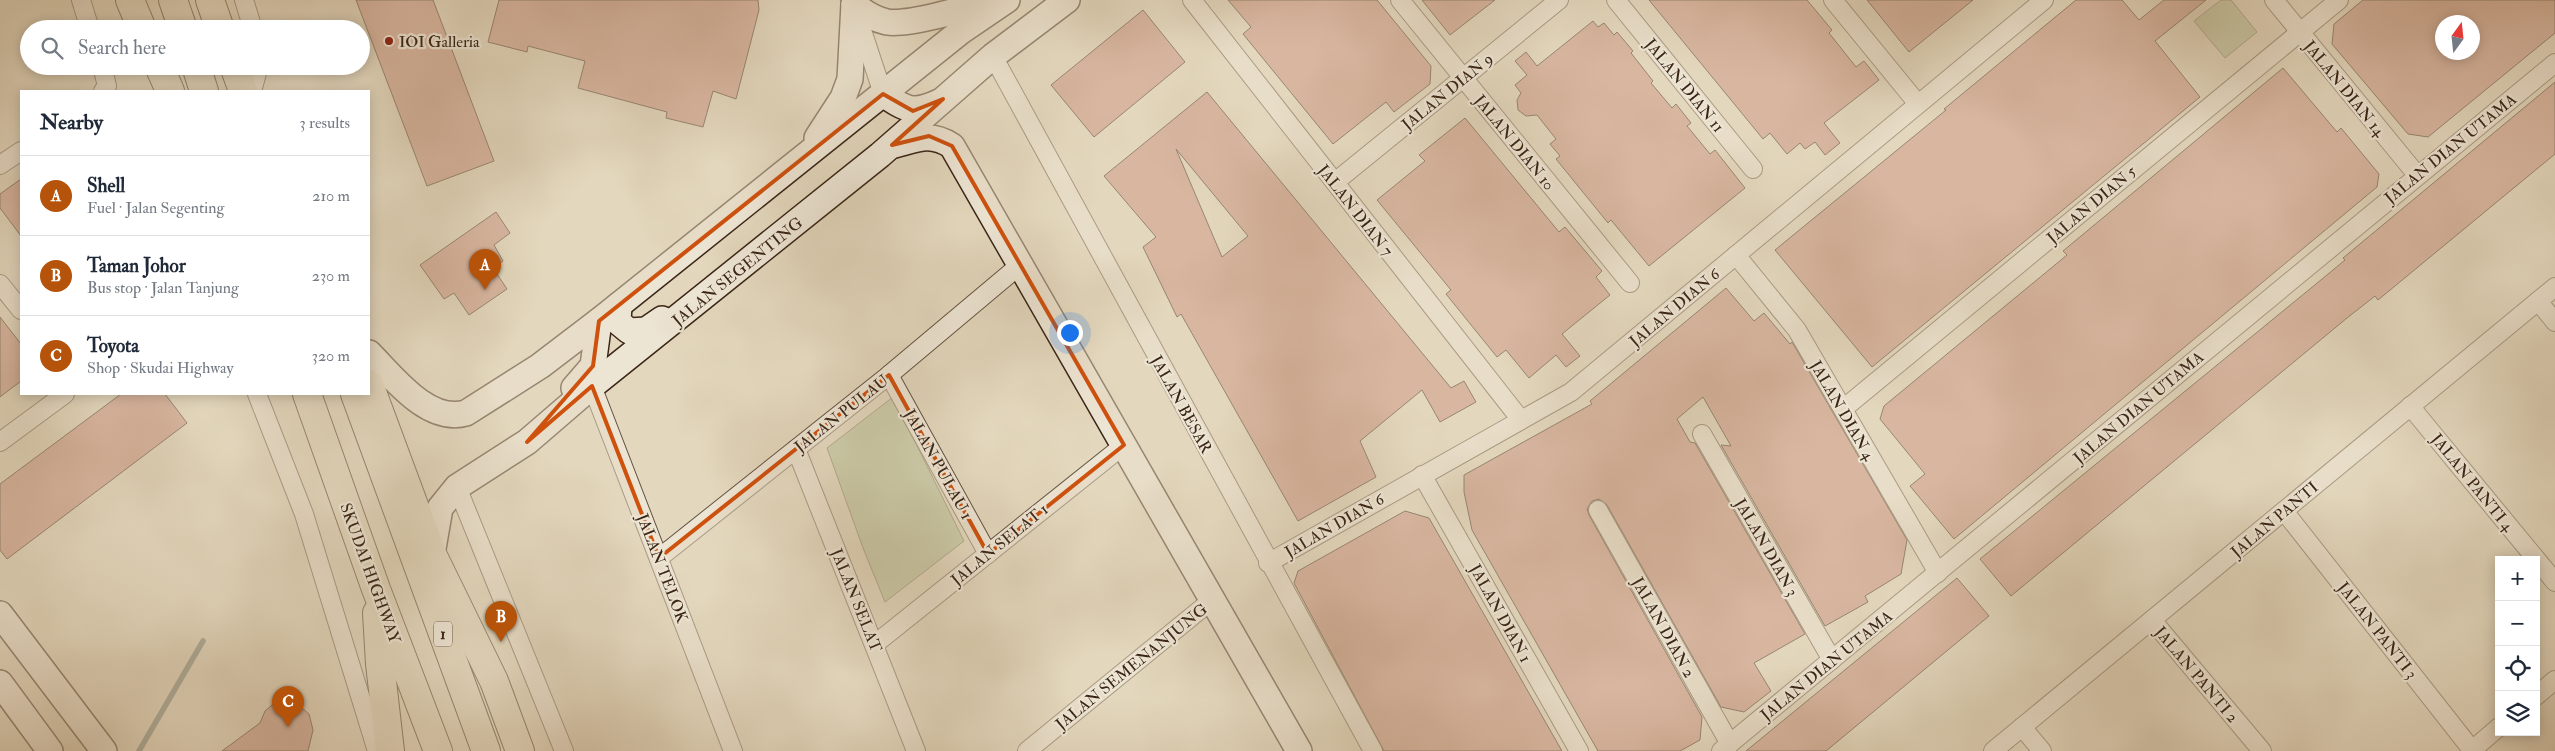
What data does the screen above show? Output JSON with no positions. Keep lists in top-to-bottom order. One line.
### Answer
{"streets":{"main road":["SKUDAI HIGHWAY","1"],"street":["JALAN DIAN 11","JALAN DIAN 14","JALAN DIAN 9","JALAN DIAN 10","JALAN DIAN UTAMA","JALAN DIAN 5","JALAN DIAN 7","JALAN SEGENTING","JALAN DIAN 6","JALAN BESAR","JALAN DIAN 4","JALAN PULAU","JALAN PULAU 1","JALAN PANTI 4","JALAN PANTI","JALAN SELAT 1","JALAN DIAN 3","JALAN TELOK","JALAN SELAT","JALAN DIAN 1","JALAN DIAN 2","JALAN PANTI 3","JALAN SEMENANJUNG","JALAN PANTI 2"]},"crossings":[["JALAN DIAN 14","JALAN DIAN UTAMA"],["JALAN DIAN 14","JALAN DIAN 5"],["JALAN DIAN 9","JALAN DIAN 10"],["JALAN DIAN 9","JALAN DIAN 7"],["JALAN DIAN UTAMA","JALAN DIAN 4"],["JALAN DIAN UTAMA","JALAN DIAN 3"],["JALAN DIAN UTAMA","JALAN DIAN 2"],["JALAN DIAN 5","JALAN DIAN 4"],["JALAN DIAN 7","JALAN DIAN 6"],["JALAN SEGENTING","JALAN BESAR"],["JALAN SEGENTING","JALAN TELOK"],["JALAN DIAN 6","JALAN BESAR"],["JALAN DIAN 6","JALAN DIAN 4"],["JALAN DIAN 6","JALAN DIAN 1"],["JALAN PULAU","JALAN PULAU 1"],["JALAN PULAU","JALAN TELOK"],["JALAN PULAU","JALAN SELAT"],["JALAN PULAU 1","JALAN SELAT 1"],["JALAN PANTI 4","JALAN PANTI"],["JALAN PANTI","JALAN PANTI 3"],["JALAN PANTI","JALAN PANTI 2"],["JALAN SELAT 1","JALAN SELAT"]],"places":["IOI Galleria"],"north":"top","page":{"search":"Search here","heading":["Nearby","3 results"],"list":[{"mark":"A","name":"Shell","note":"Fuel · Jalan Segenting","value":"210 m"},{"mark":"B","name":"Taman Johor","note":"Bus stop · Jalan Tanjung","value":"230 m"},{"mark":"C","name":"Toyota","note":"Shop · Skudai Highway","value":"320 m"}],"pins":["A","B","C"],"map_buttons":["+","−"]}}
